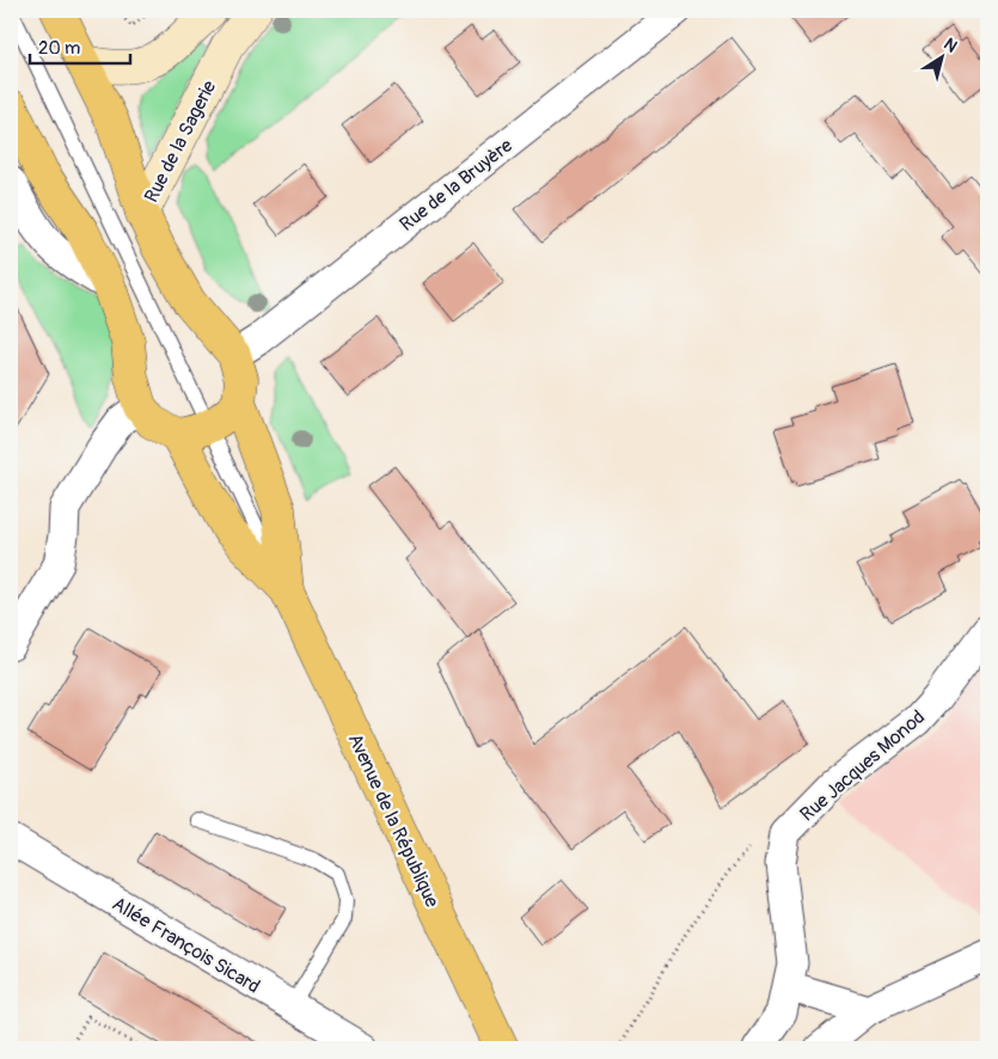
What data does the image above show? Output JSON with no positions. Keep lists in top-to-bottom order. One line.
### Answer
{"streets":{"main road":["Avenue de la République"],"street":["Rue de la Sagerie","Rue de la Bruyère","Rue Jacques Monod","Allée François Sicard"]},"crossings":[["Rue de la Sagerie","Avenue de la République"],["Rue de la Bruyère","Avenue de la République"]],"scale_bar":"20 m","north":"top right"}
